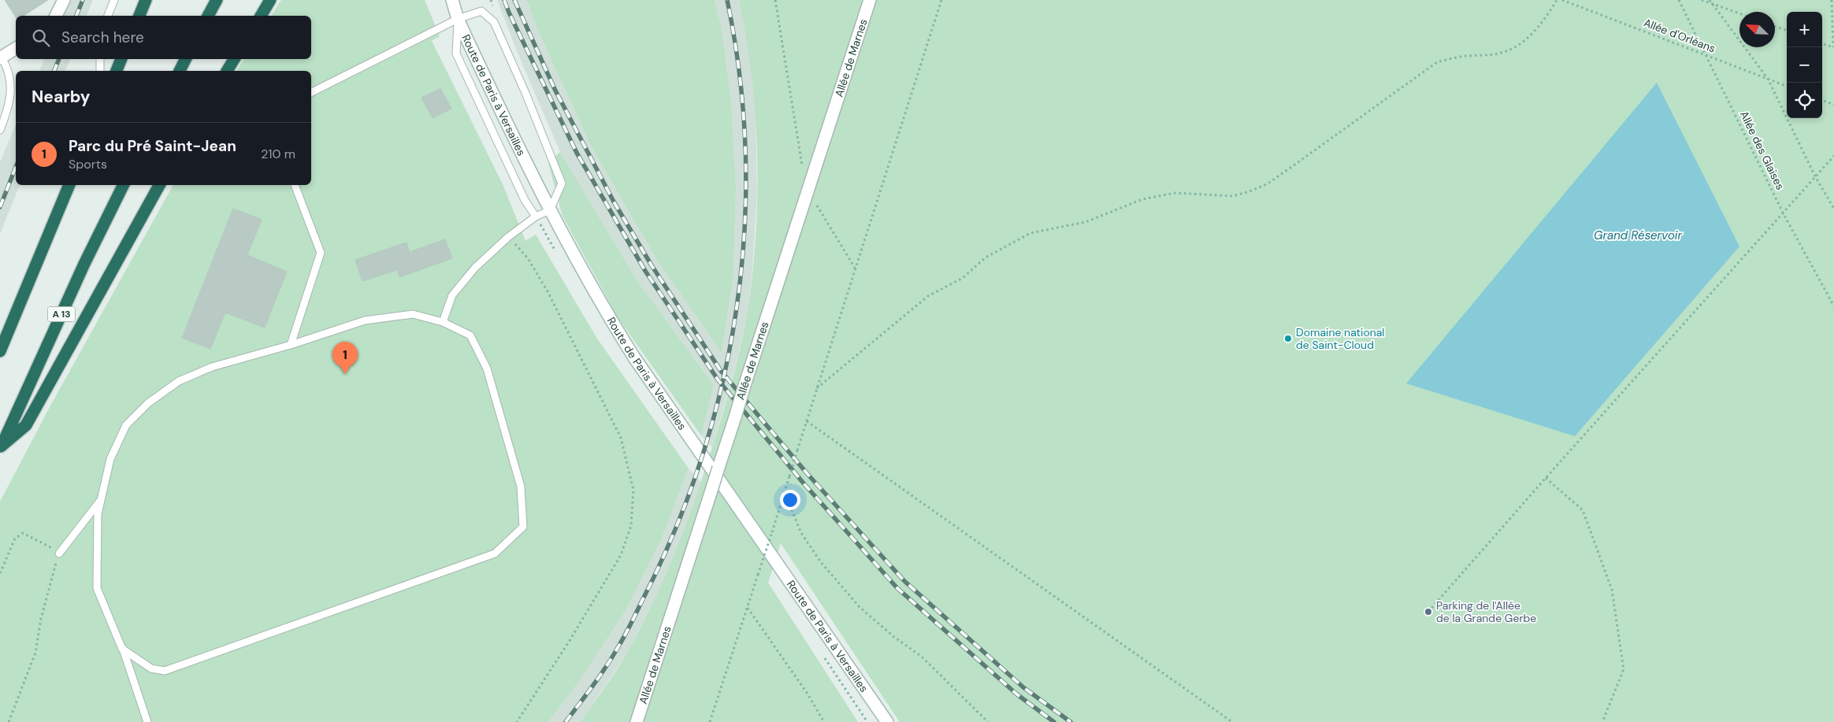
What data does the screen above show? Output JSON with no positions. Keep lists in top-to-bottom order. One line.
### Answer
{"streets":{"highway":["A 13"],"main road":["Allée de Marnes","Route de Paris à Versailles"],"path":["Allée d'Orléans","Allée des Glaises"]},"crossings":[["Allée d'Orléans","Allée des Glaises"]],"water":["Grand Réservoir"],"places":["Domaine national de Saint-Cloud","Parking de l'Allée de la Grande Gerbe"],"north":"top left","page":{"map_buttons":["+","−"],"search":"Search here","heading":"Nearby","list":[{"mark":"1","name":"Parc du Pré Saint-Jean","note":"Sports","value":"210 m"}],"pins":"1"}}
